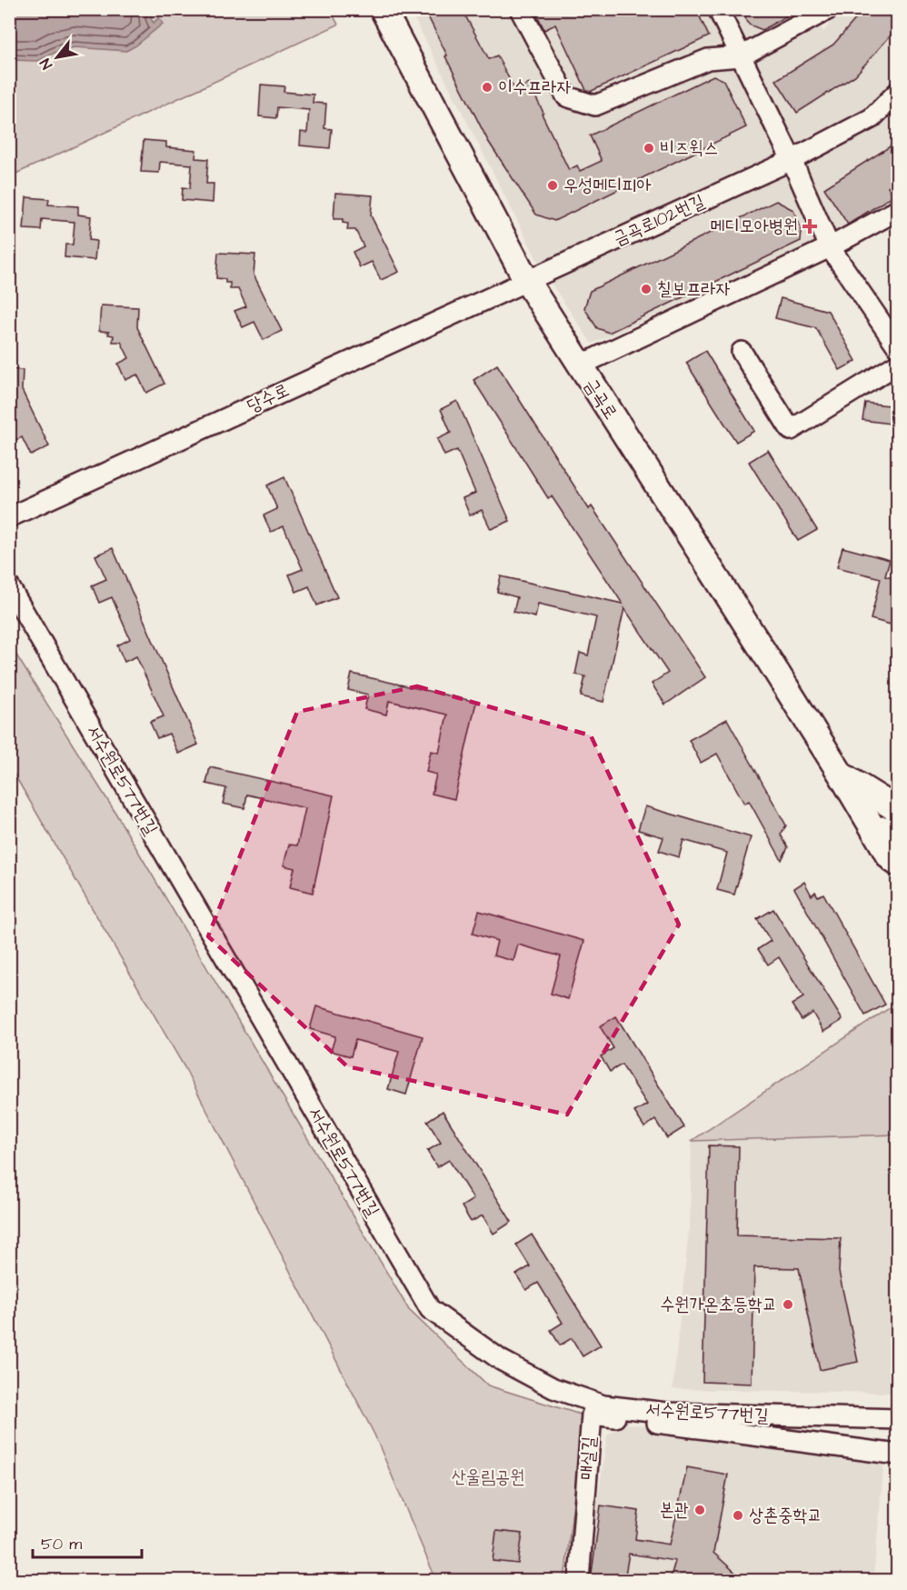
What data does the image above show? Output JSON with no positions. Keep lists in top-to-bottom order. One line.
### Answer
{"streets":{"main road":["금곡로"],"street":["금곡로102번길","당수로","서수원로577번길","매실길"]},"crossings":[["금곡로102번길","당수로"],["금곡로102번길","금곡로"],["당수로","금곡로"],["서수원로577번길","매실길"]],"parks":["산울림공원"],"places":{"other":["이수프라자","비즈윅스","우성메디피아","칠보프라자","수원가온초등학교","본관","상촌중학교"],"health":["메디모아병원"]},"scale_bar":"50 m","north":"bottom left"}
